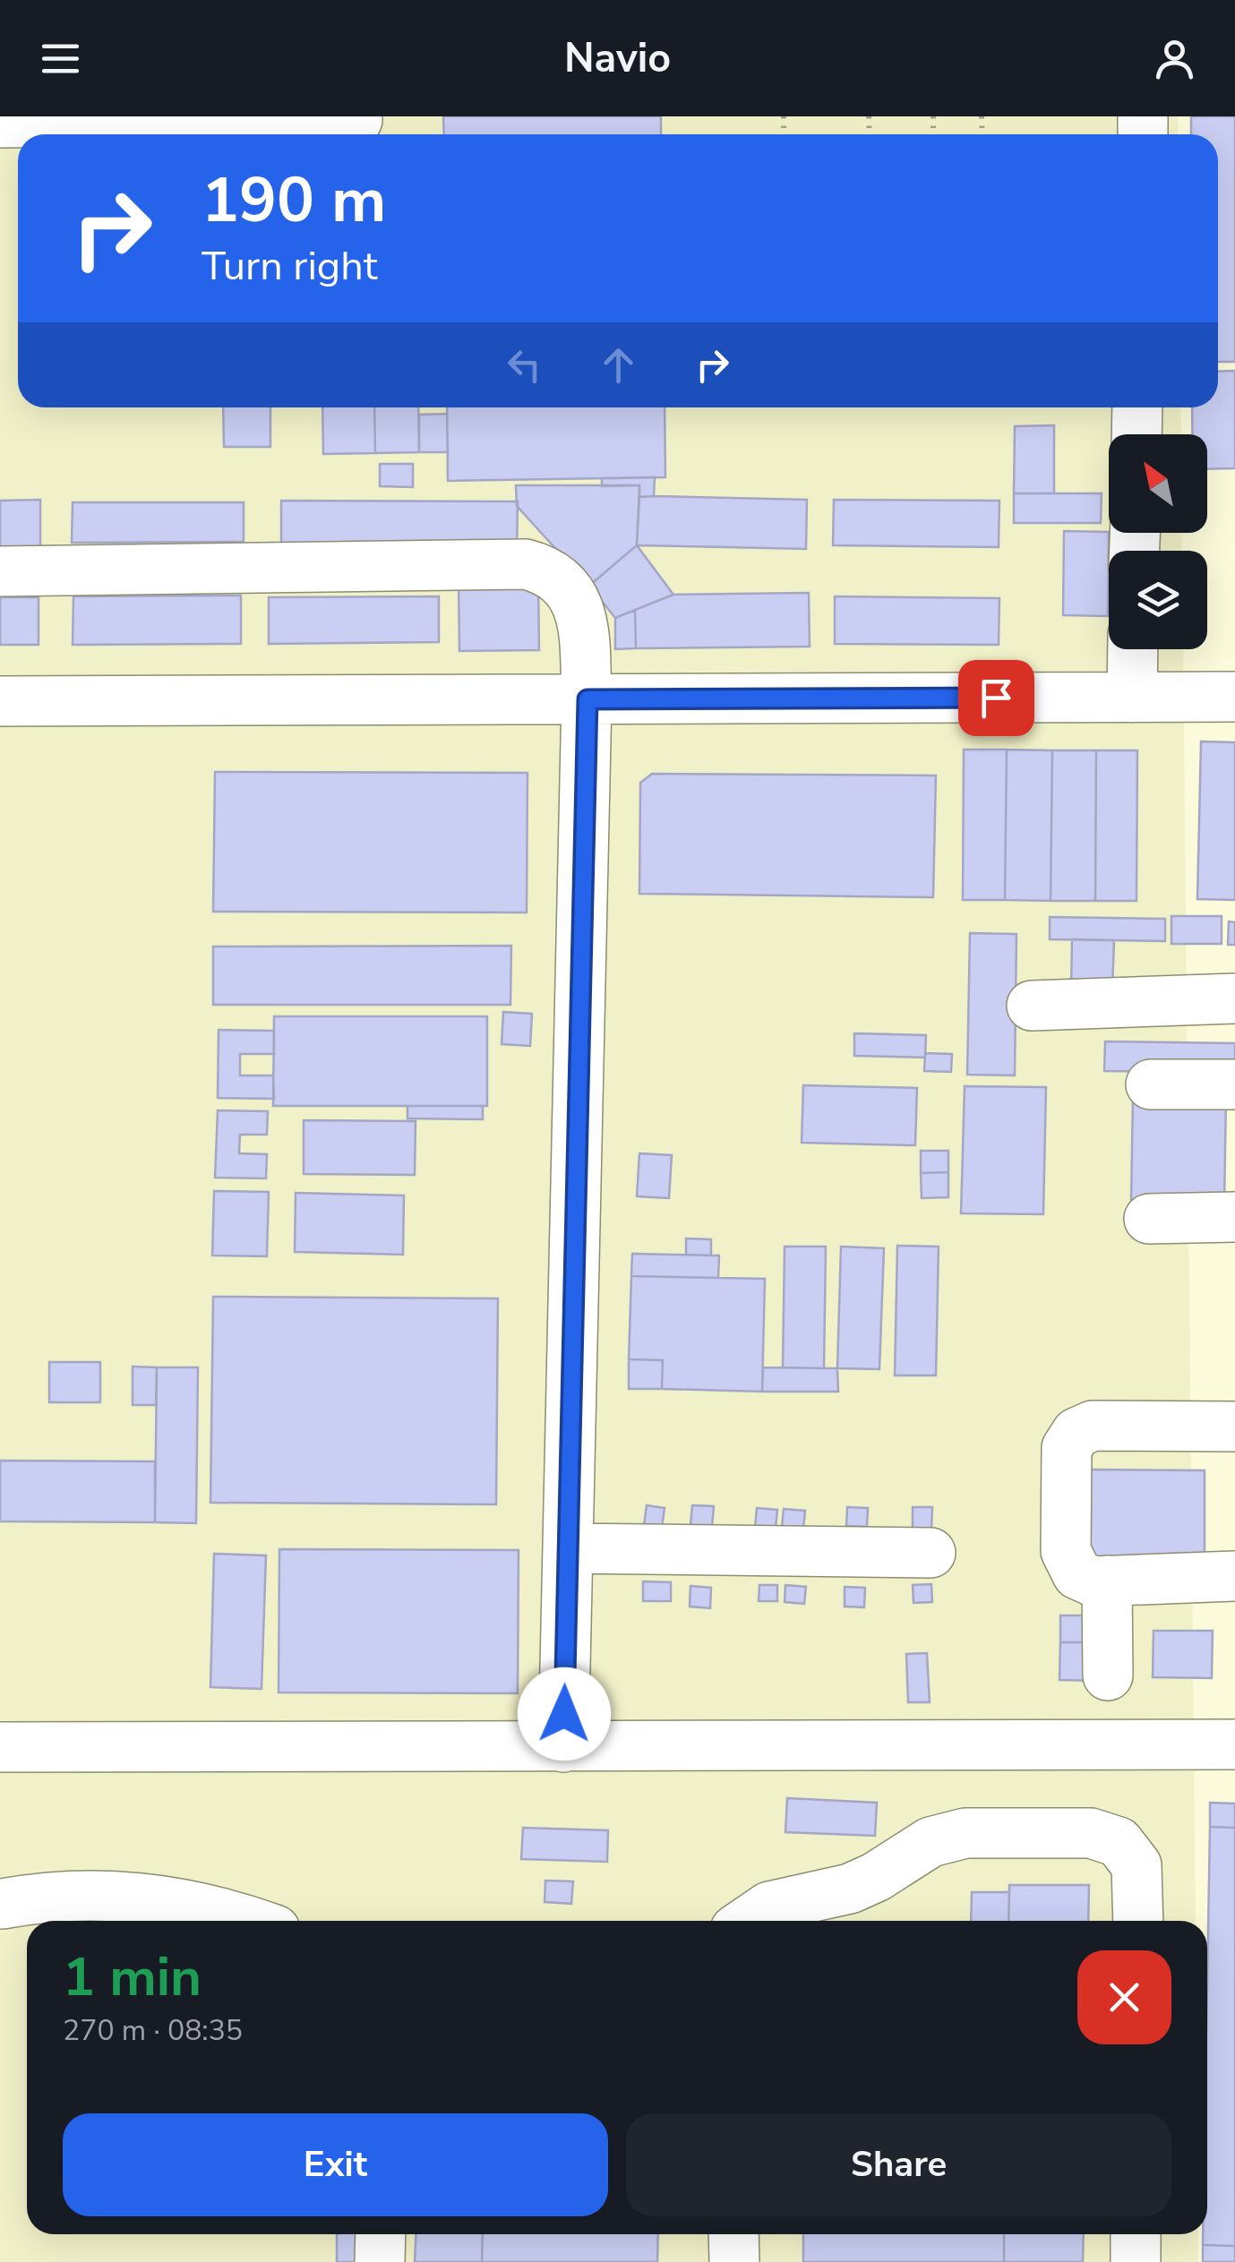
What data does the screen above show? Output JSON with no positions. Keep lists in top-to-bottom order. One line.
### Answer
{"north":"top left","page":{"header":"Navio","turn":["190 m","Turn right"],"heading":["1 min","270 m · 08:35"],"buttons":["Exit","Share"]}}
